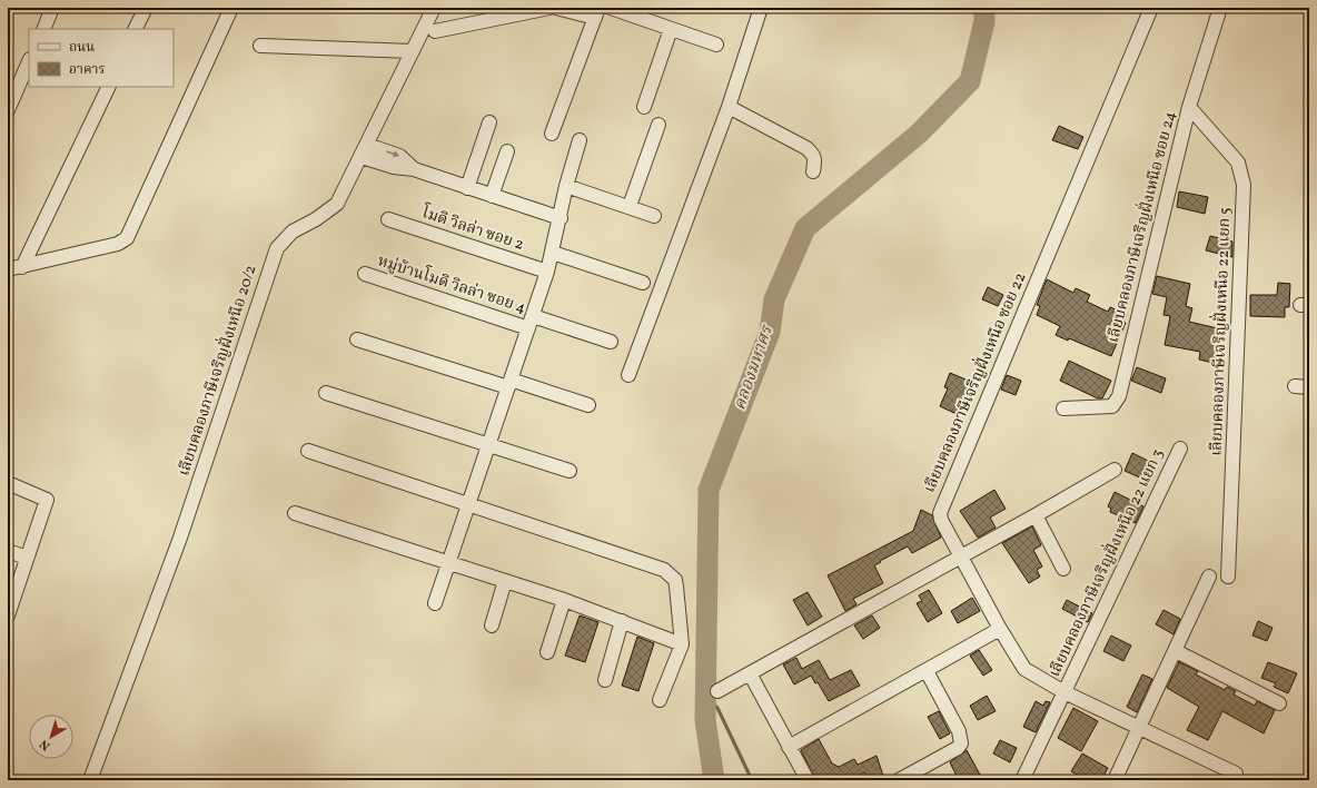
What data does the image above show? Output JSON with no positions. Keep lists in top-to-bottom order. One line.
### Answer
{"streets":{"street":["เลียบคลองภาษีเจริญฝั่งเหนือ ซอย 24","โมดิ วิลล่า ซอย 2","หมู่บ้านโมดิ วิลล่า ซอย 4","เลียบคลองภาษีเจริญฝั่งเหนือ 22 แยก 5","เลียบคลองภาษีเจริญฝั่งเหนือ 20/2","เลียบคลองภาษีเจริญฝั่งเหนือ ซอย 22","เลียบคลองภาษีเจริญฝั่งเหนือ 22 แยก 3"]},"crossings":[["เลียบคลองภาษีเจริญฝั่งเหนือ ซอย 24","เลียบคลองภาษีเจริญฝั่งเหนือ 22 แยก 5"],["เลียบคลองภาษีเจริญฝั่งเหนือ ซอย 22","เลียบคลองภาษีเจริญฝั่งเหนือ 22 แยก 3"]],"water":["คลองมหาศร"],"legend":["ถนน","อาคาร"],"north":"bottom left"}
